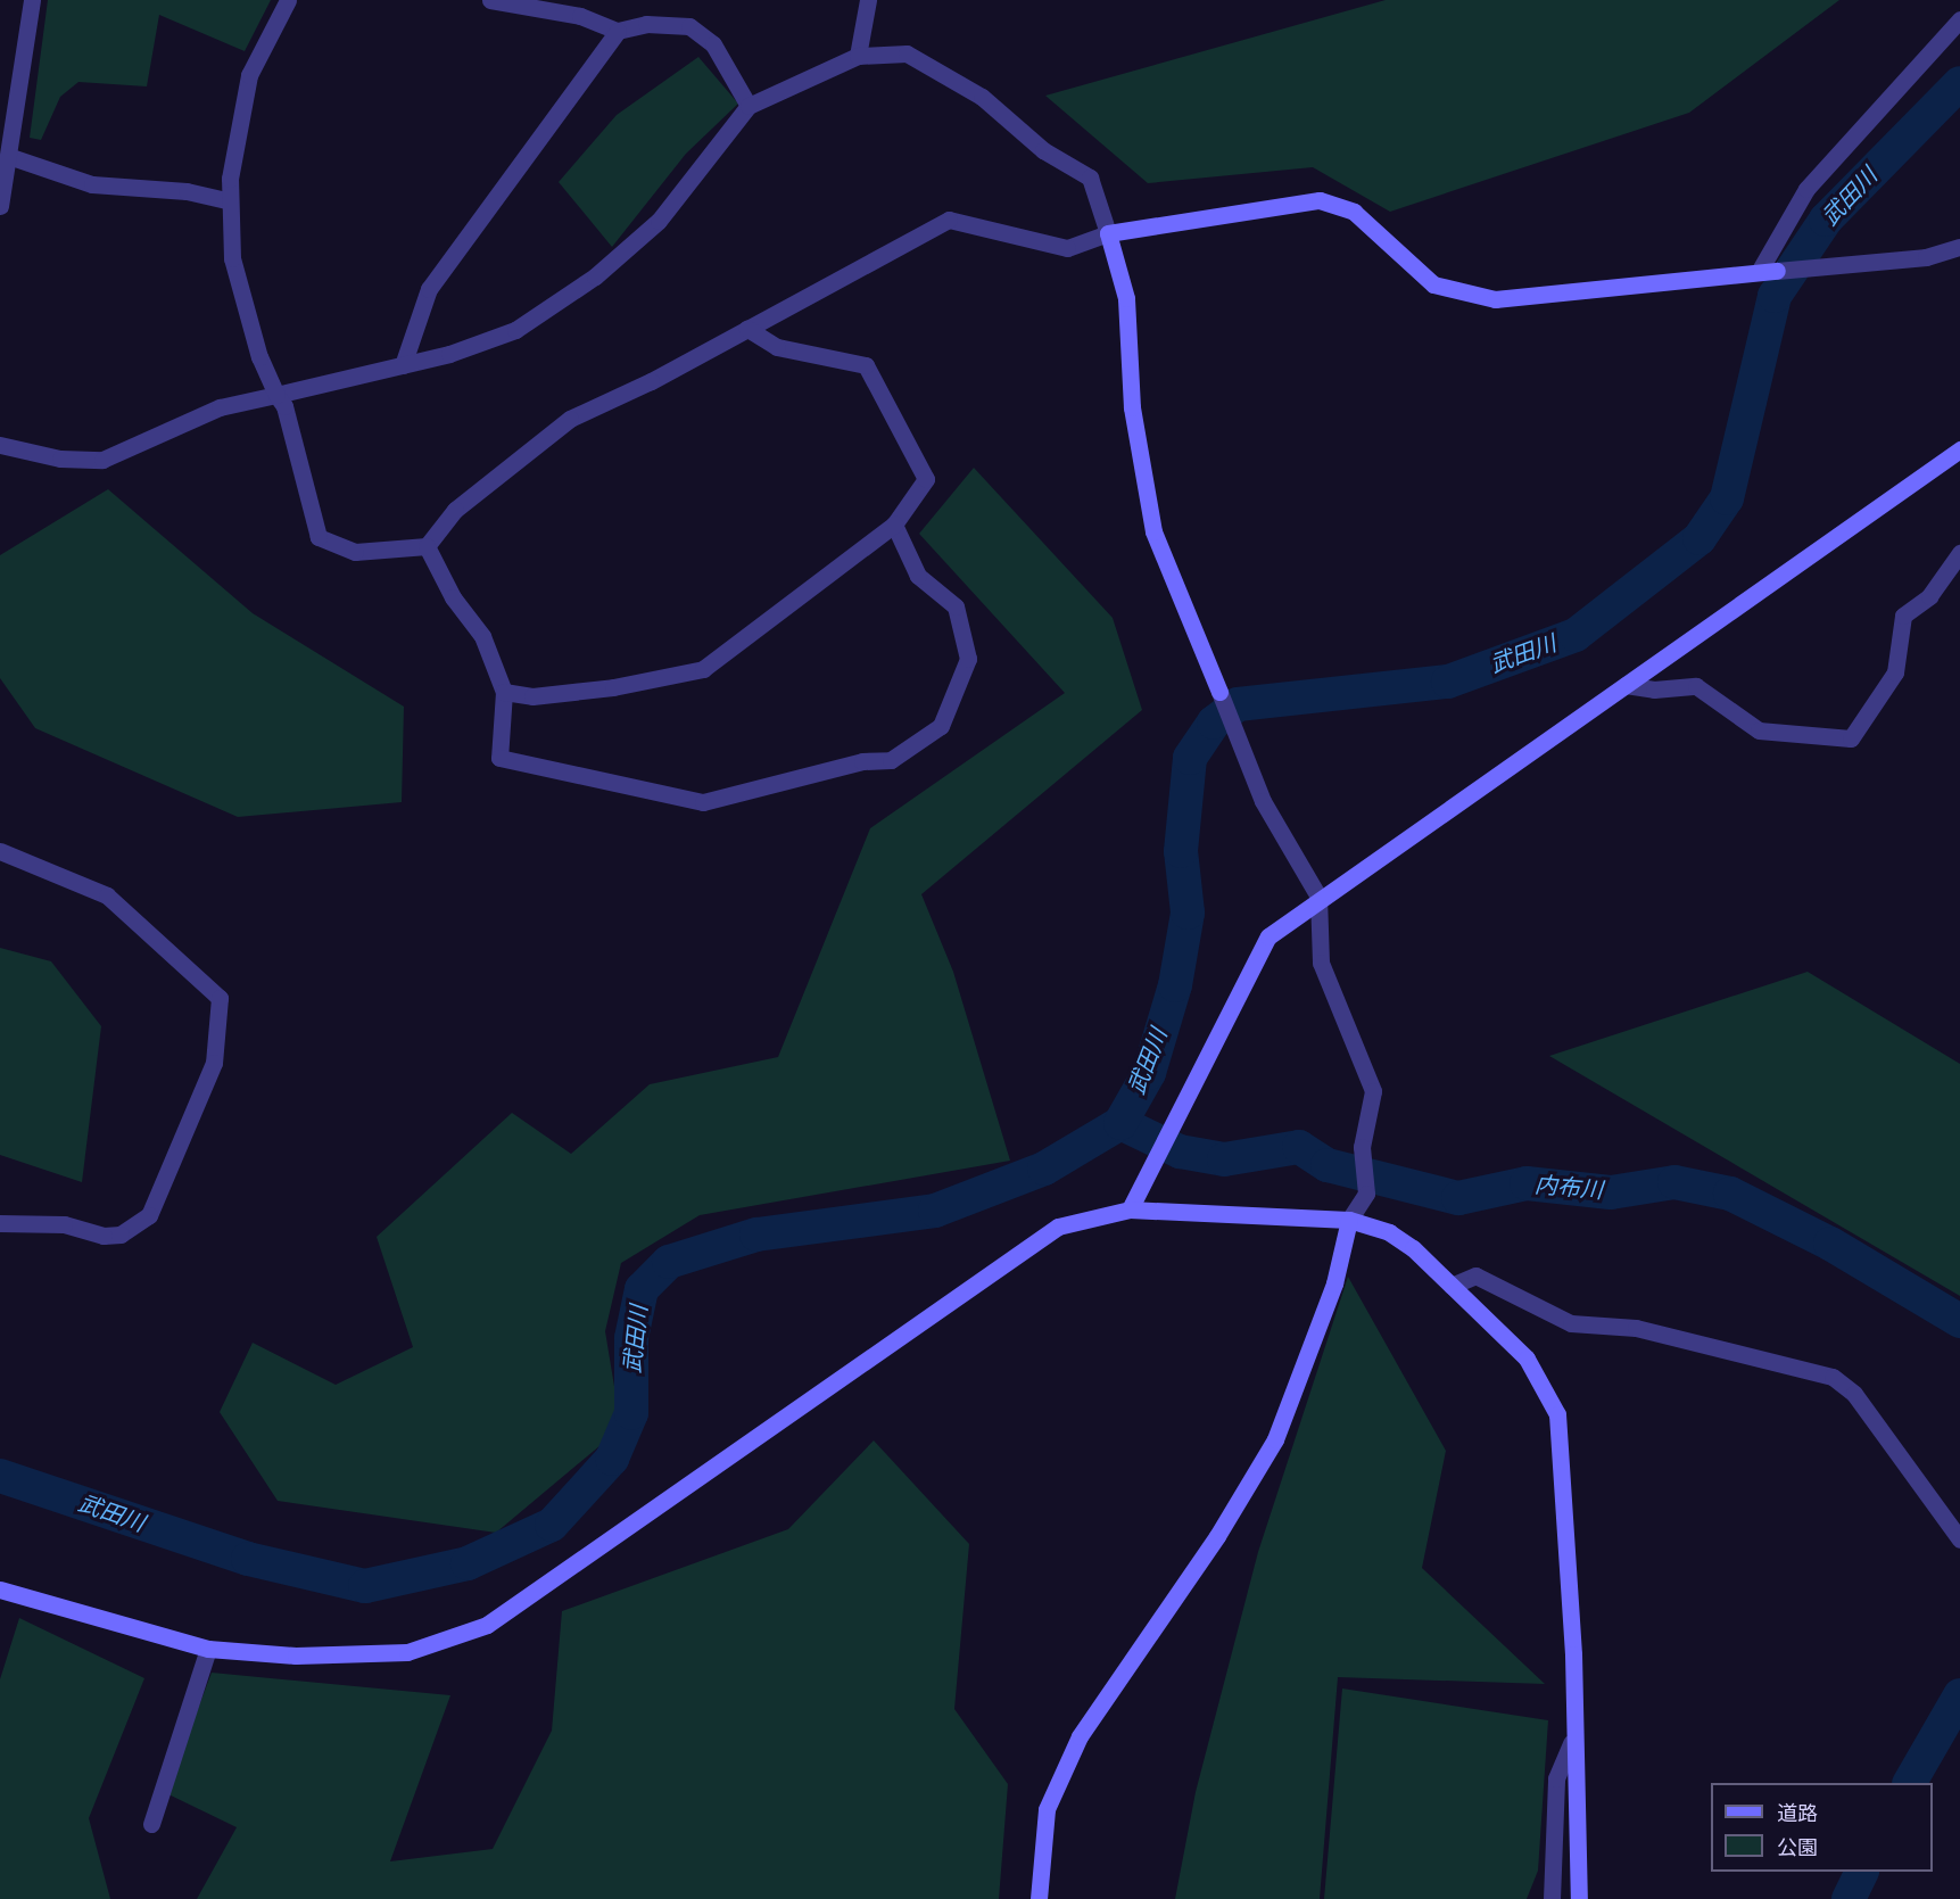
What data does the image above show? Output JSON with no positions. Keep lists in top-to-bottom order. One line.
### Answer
{"water":["武田川","内布川"],"legend":["道路","公園"]}
